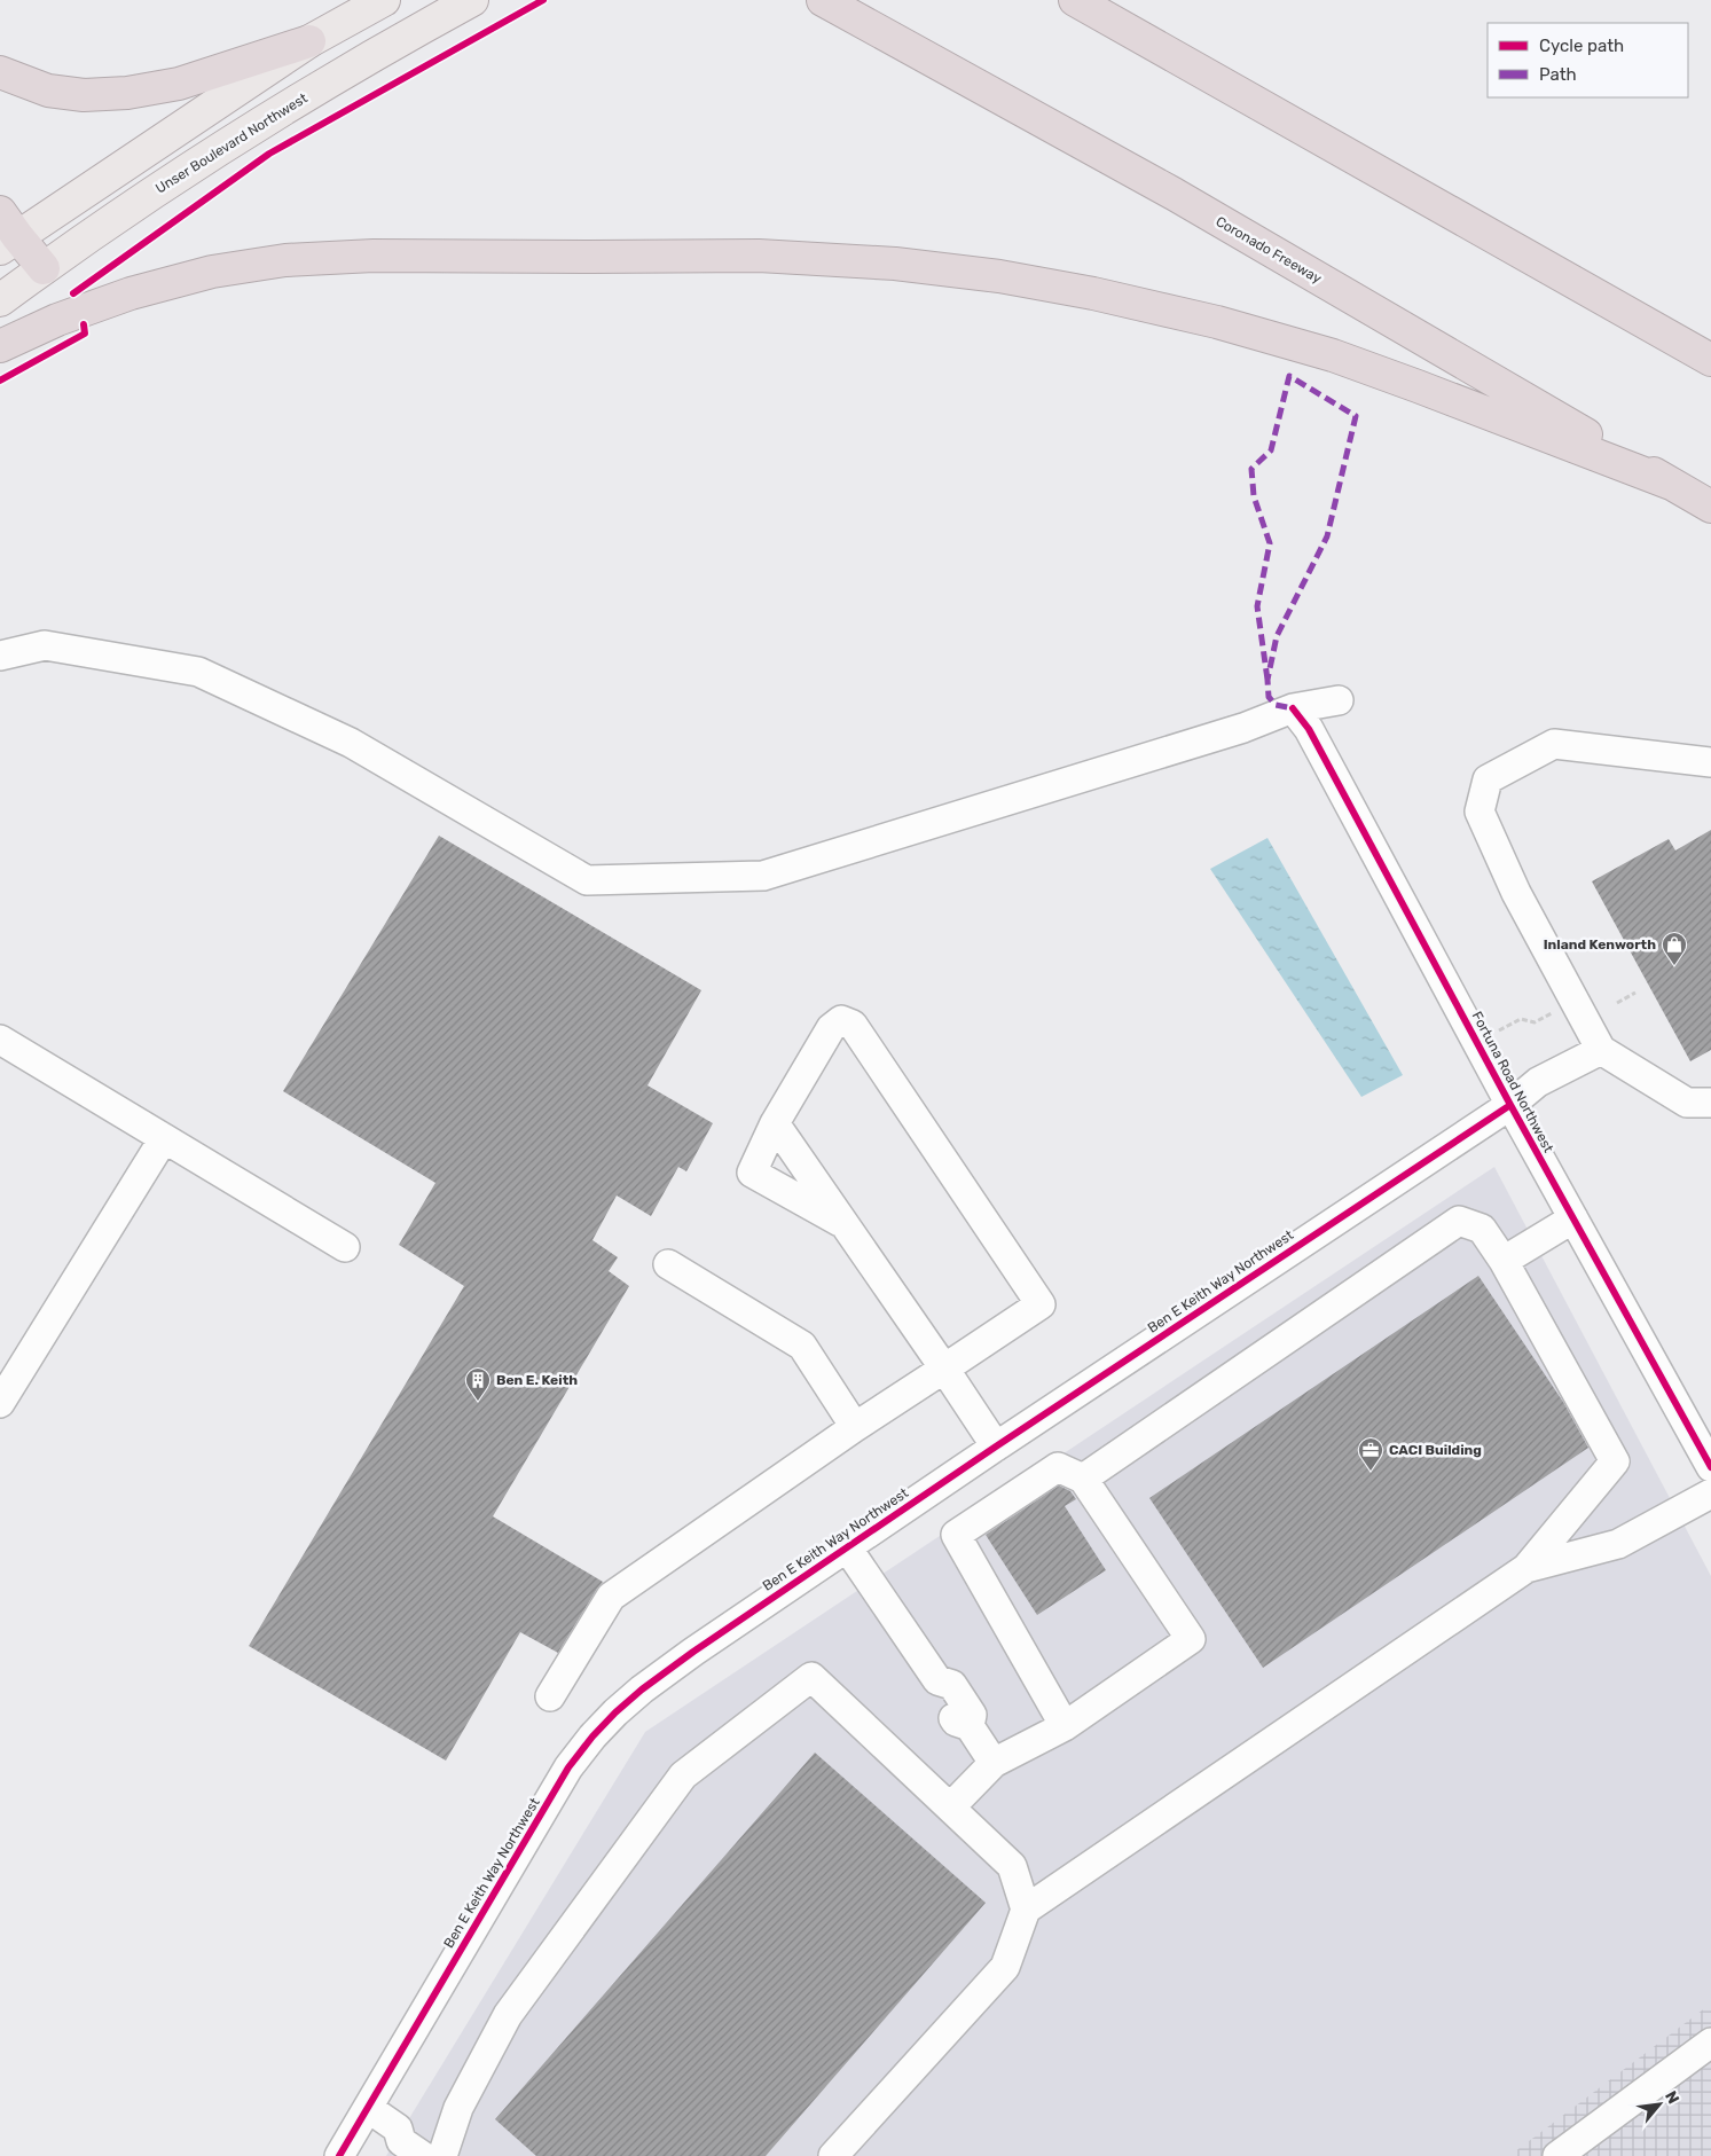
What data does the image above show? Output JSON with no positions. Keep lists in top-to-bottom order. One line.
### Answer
{"streets":{"highway":["Coronado Freeway"],"main road":["Unser Boulevard Northwest"],"street":["Fortuna Road Northwest","Ben E Keith Way Northwest"]},"crossings":[["Fortuna Road Northwest","Ben E Keith Way Northwest"]],"places":{"shop":["Inland Kenworth"],"building":["Ben E. Keith"],"office":["CACI Building"]},"legend":["Cycle path","Path"],"north":"top right"}
